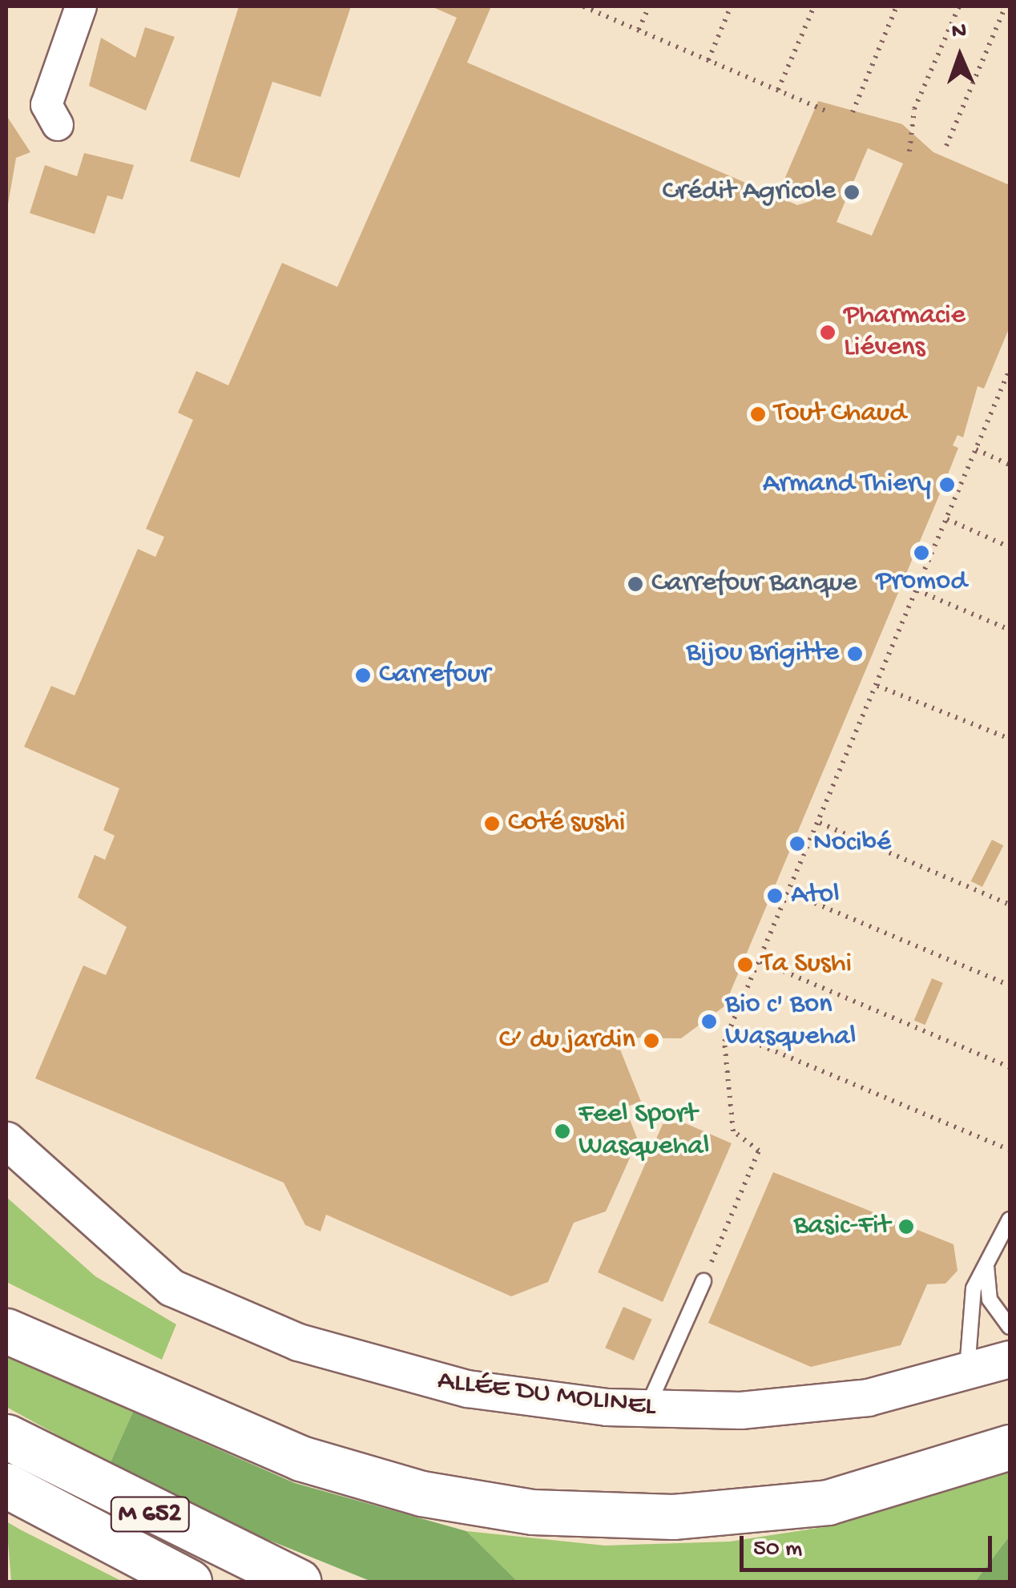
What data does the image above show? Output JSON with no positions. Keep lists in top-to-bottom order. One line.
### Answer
{"streets":{"highway":["M 652"],"street":["ALLÉE DU MOLINEL"]},"places":["Crédit Agricole","Pharmacie Liévens","Tout Chaud","Armand Thiery","Promod","Carrefour Banque","Bijou Brigitte","Carrefour","Coté sushi","Nocibé","Atol","Ta Sushi","Bio c' Bon Wasquehal","C’ du jardin","Feel Sport Wasquehal","Basic-Fit"],"scale_bar":"50 m","north":"top"}
